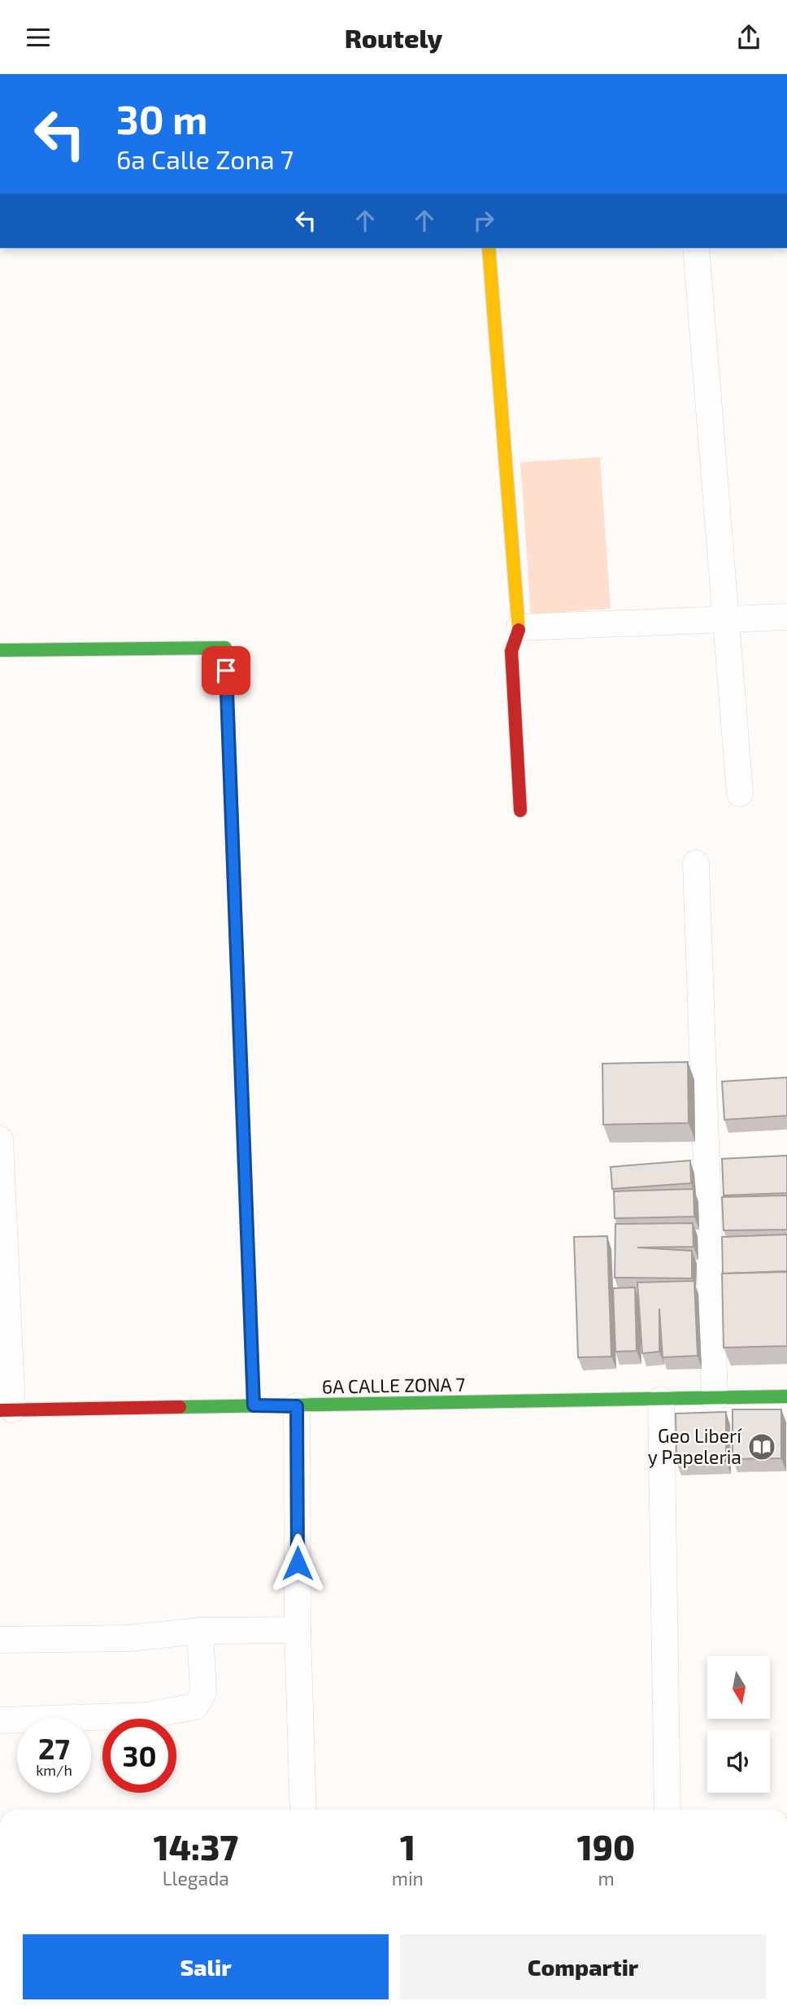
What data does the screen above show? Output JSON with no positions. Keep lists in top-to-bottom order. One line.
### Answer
{"streets":{"street":["6A CALLE ZONA 7"]},"places":{"library":["Geo Liberí y Papeleria"]},"north":"bottom","page":{"header":"Routely","turn":["30 m","6a Calle Zona 7"],"speed":"27 km/h","limit":"30","eta":["14:37","Llegada","1","min","190","m"],"buttons":["Salir","Compartir"]}}
